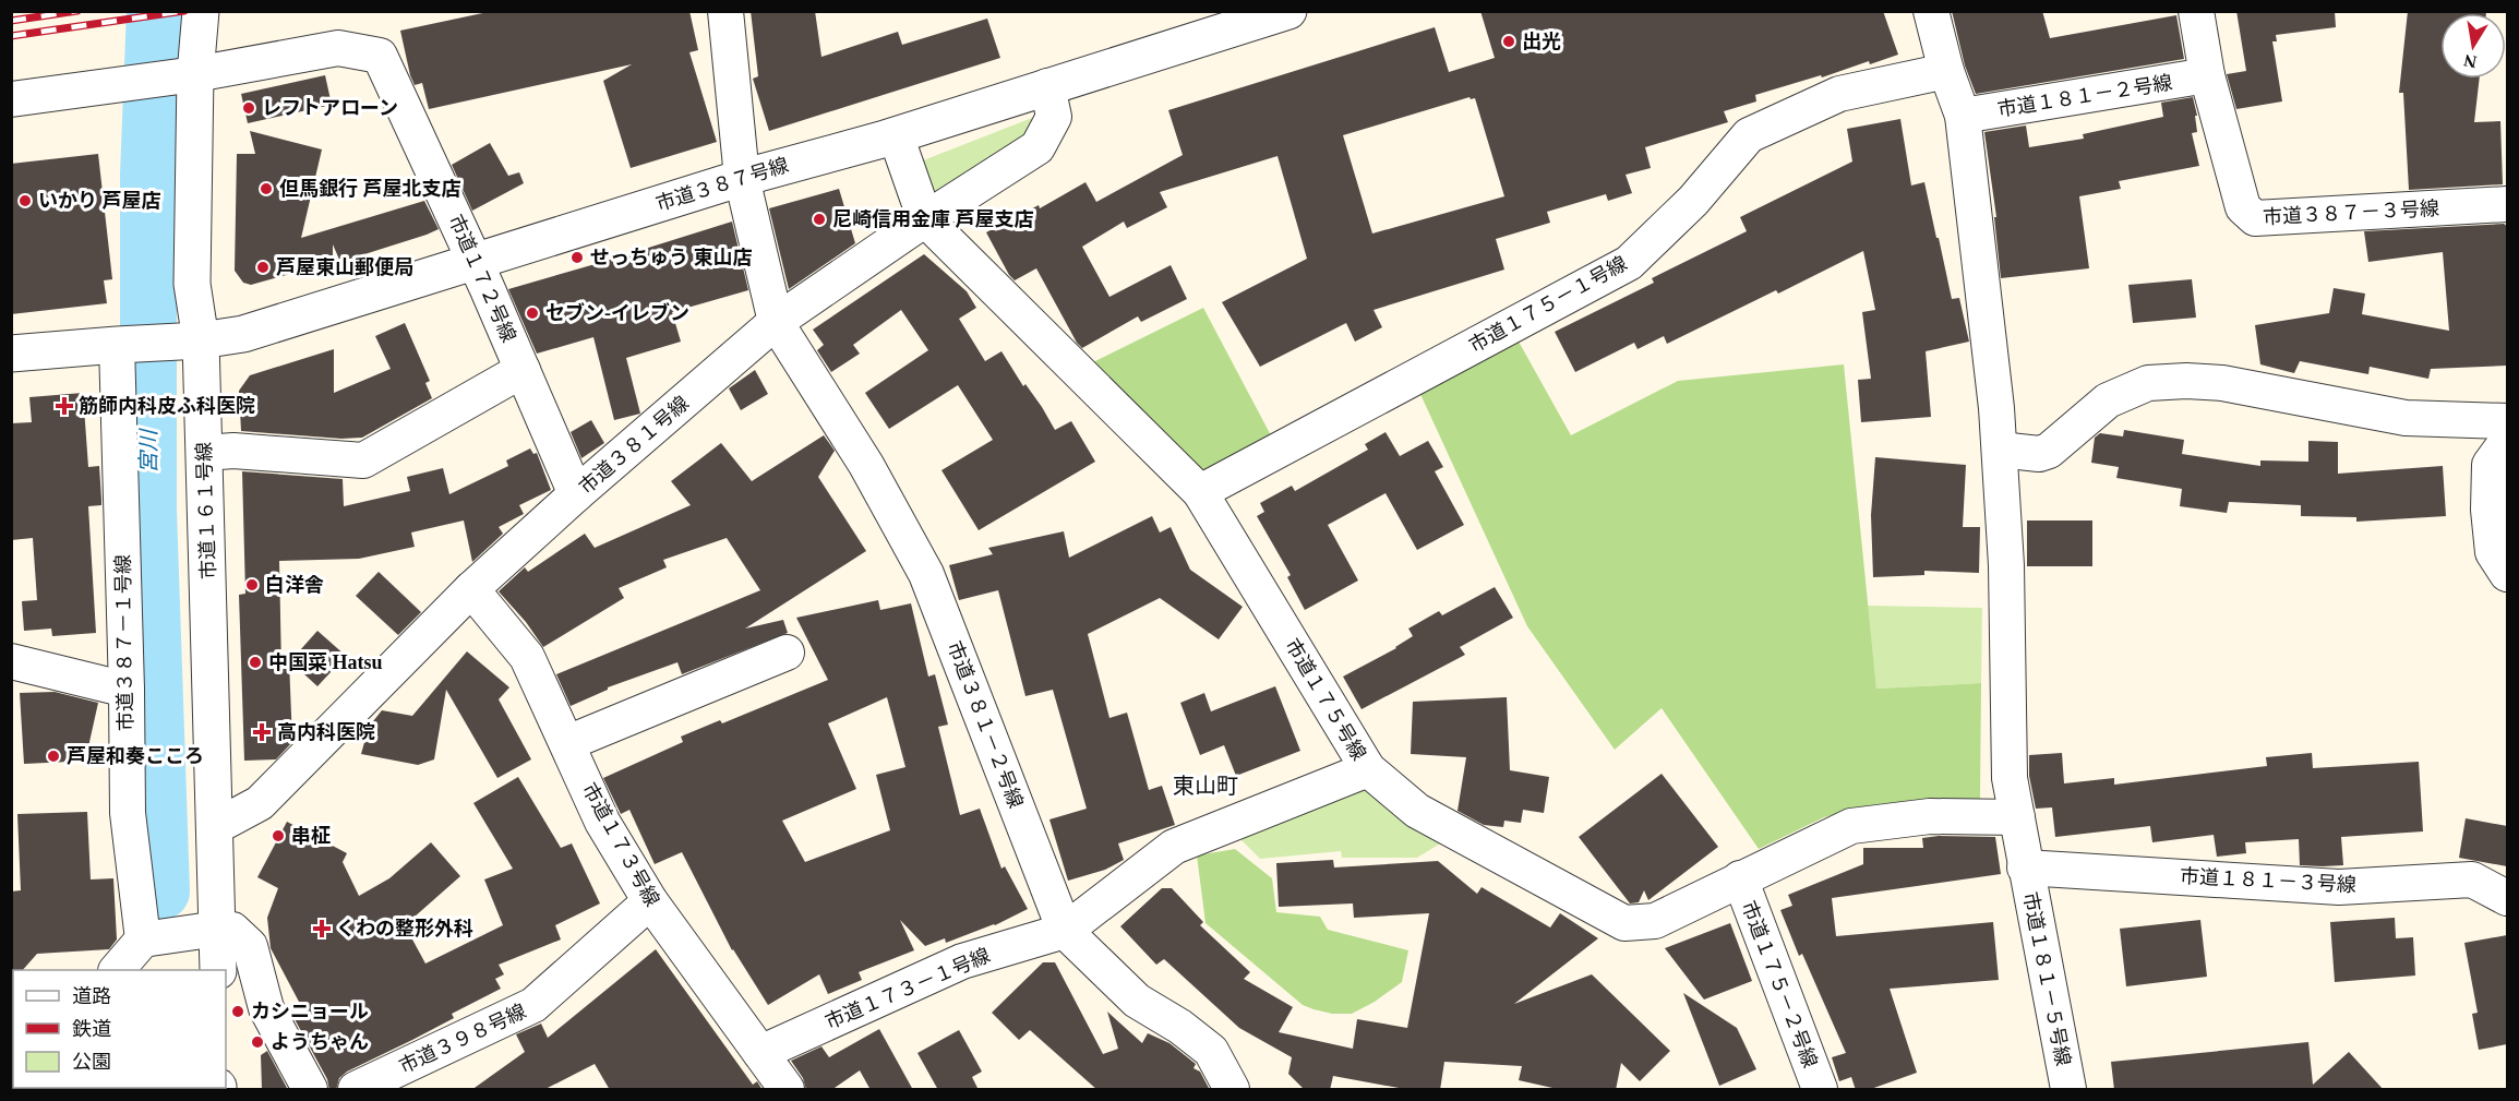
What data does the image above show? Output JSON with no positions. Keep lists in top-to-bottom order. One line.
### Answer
{"streets":{"street":["市道１８１－２号線","市道３８７号線","市道３８７－３号線","市道１７２号線","市道１７５－１号線","市道３８１号線","市道１６１号線","市道３８７－１号線","市道１７５号線","市道３８１－２号線","市道１７３号線","市道１８１－３号線","市道１８１－５号線","市道１７５－２号線","市道１７３－１号線","市道３９８号線"]},"crossings":[["市道１８１－２号線","市道３８７－３号線"],["市道１８１－２号線","市道１８１－５号線"],["市道３８７号線","市道１７２号線"],["市道３８７号線","市道３８１号線"],["市道３８７号線","市道１６１号線"],["市道３８７号線","市道３８７－１号線"],["市道３８７号線","市道１７５号線"],["市道３８７号線","市道３８１－２号線"],["市道１７２号線","市道３８１号線"],["市道１７２号線","市道１６１号線"],["市道１７５－１号線","市道１７５号線"],["市道１７５－１号線","市道１８１－５号線"],["市道３８１号線","市道１６１号線"],["市道３８１号線","市道１７５号線"],["市道３８１号線","市道３８１－２号線"],["市道３８１号線","市道１７３号線"],["市道１７５号線","市道１８１－５号線"],["市道１７５号線","市道１７５－２号線"],["市道１７５号線","市道１７３－１号線"],["市道３８１－２号線","市道１７３－１号線"],["市道１７３号線","市道１７３－１号線"],["市道１７３号線","市道３９８号線"],["市道１８１－３号線","市道１８１－５号線"]],"districts":["東山町"],"water":["宮川"],"places":{"other":["出光","レフトアローン","但馬銀行 芦屋北支店","いかり 芦屋店","尼崎信用金庫 芦屋支店","せっちゅう 東山店","芦屋東山郵便局","セブン-イレブン","白洋舎","中国菜 Hatsu","芦屋和奏こころ","串柾","カシニョール","ようちゃん"],"health":["筋師内科皮ふ科医院","高内科医院","くわの整形外科"]},"legend":["道路","鉄道","公園"],"north":"bottom"}
